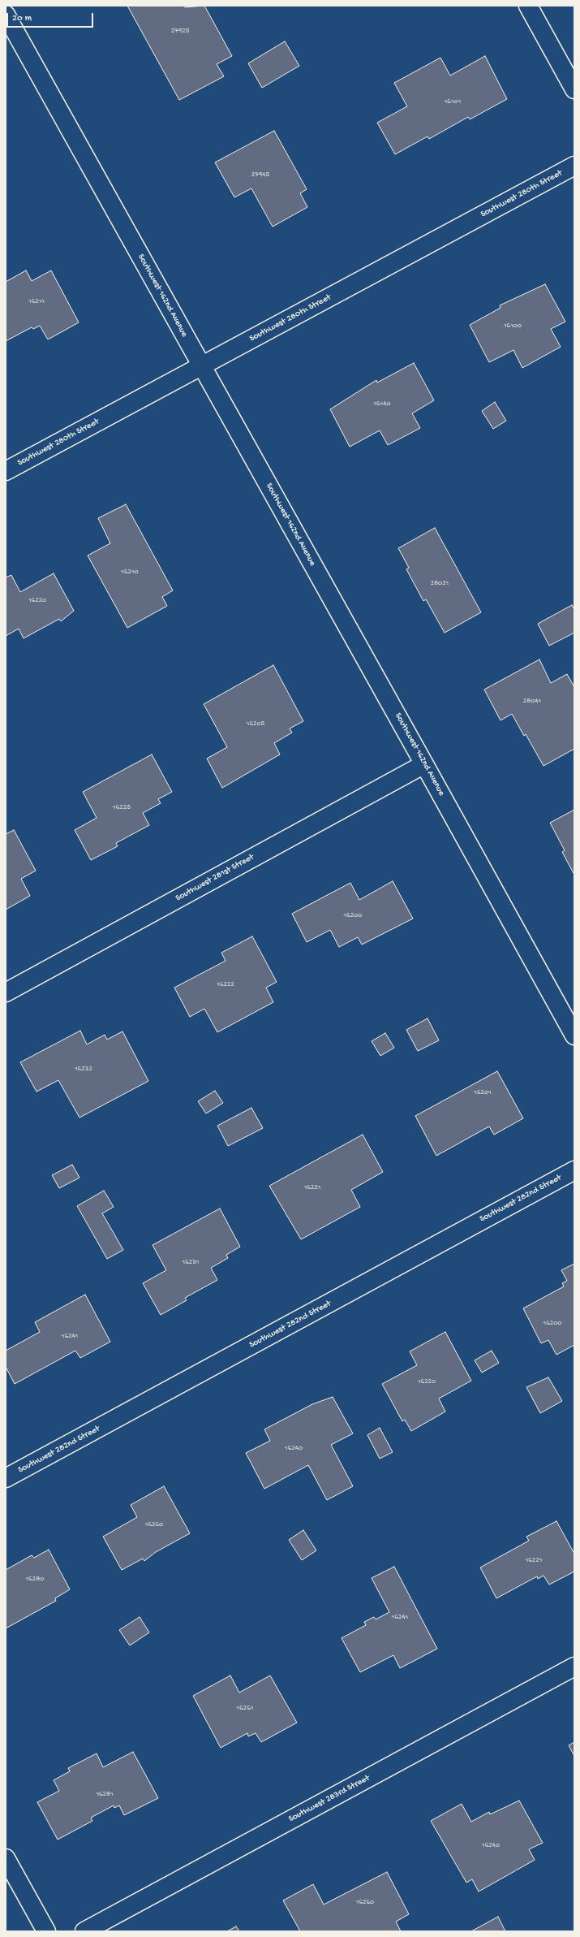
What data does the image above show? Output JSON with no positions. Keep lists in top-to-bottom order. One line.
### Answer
{"streets":{"street":["Southwest 280th Street","Southwest 162nd Avenue","Southwest 281st Street","Southwest 282nd Street","Southwest 283rd Street"]},"crossings":[["Southwest 280th Street","Southwest 162nd Avenue"],["Southwest 162nd Avenue","Southwest 281st Street"]],"house_numbers":["27925","16101","27945","16211","16100","16140","16210","28021","16220","28041","16205","16225","16200","16222","16232","16201","16221","16231","16200","16241","16220","16240","16260","16221","16280","16241","16261","16281","16240","16260"],"scale_bar":"20 m"}
